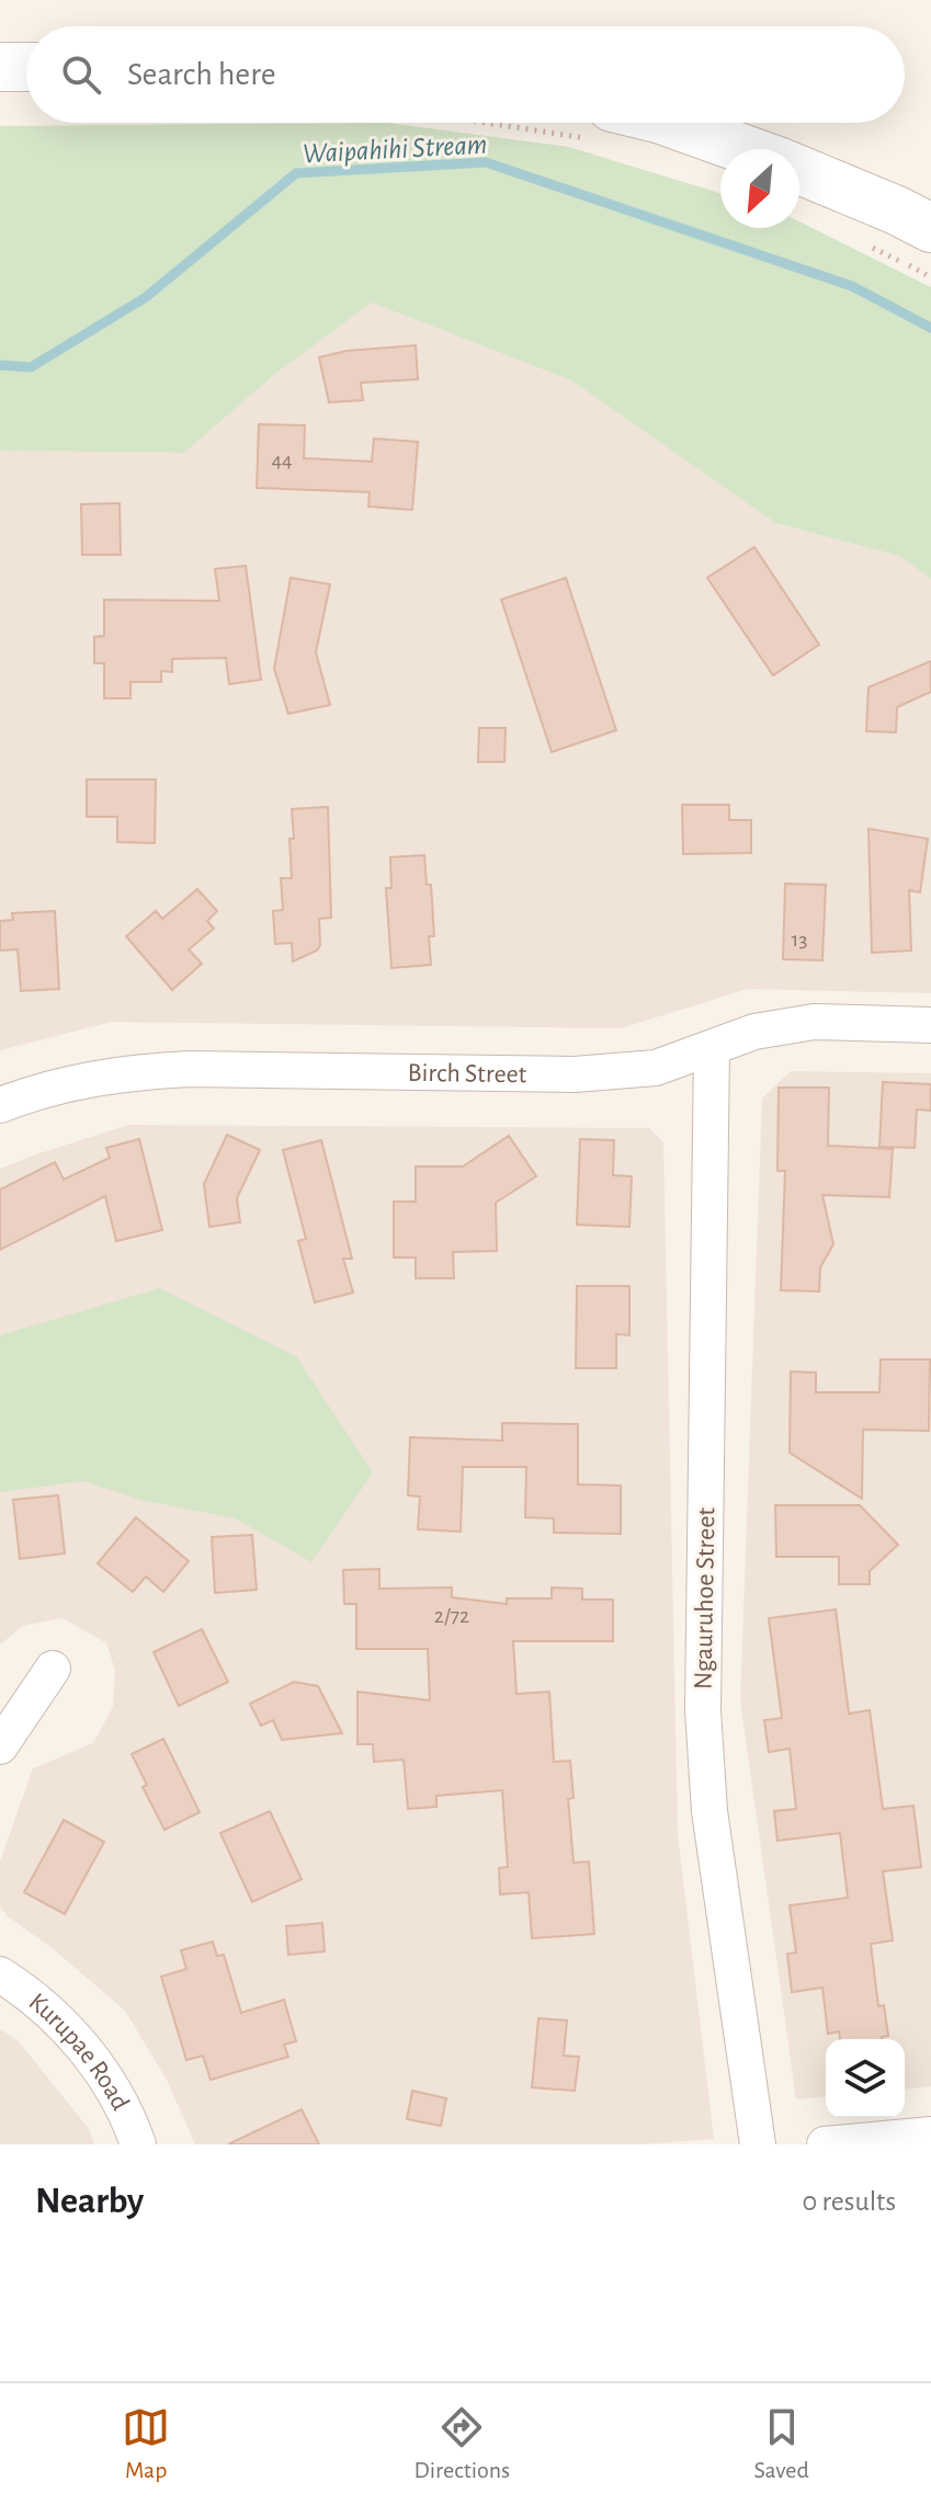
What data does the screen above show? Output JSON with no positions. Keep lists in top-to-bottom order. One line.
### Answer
{"streets":{"street":["Birch Street","Ngauruhoe Street","Kurupae Road"]},"crossings":[["Birch Street","Ngauruhoe Street"]],"water":["Waipahihi Stream"],"house_numbers":["44","13","2/72"],"north":"bottom left","page":{"search":"Search here","heading":["Nearby","0 results"],"nav":["Map","Directions","Saved"]}}
